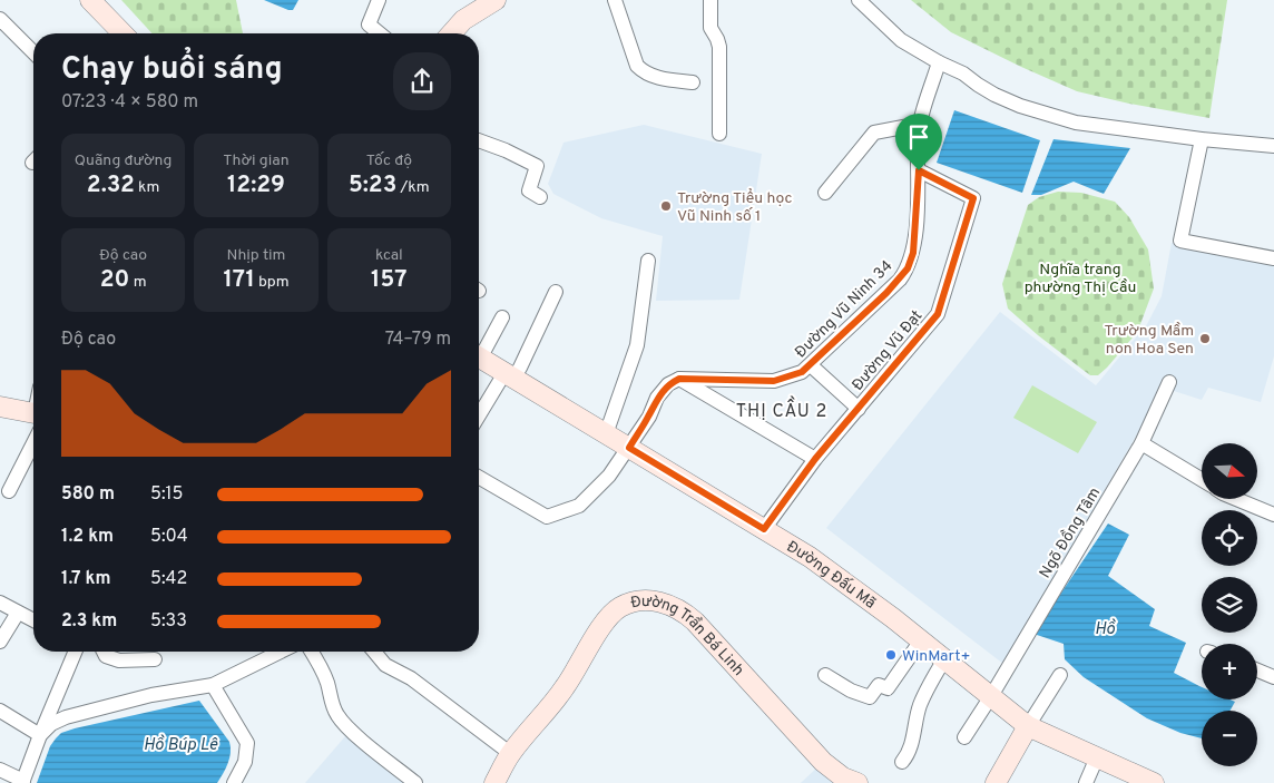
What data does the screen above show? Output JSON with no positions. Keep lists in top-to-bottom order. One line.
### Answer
{"streets":{"street":["Đường Vũ Ninh 34","Đường Vũ Đạt","Ngõ Đồng Tâm","Đường Đấu Mã","Đường Trần Bá Linh"]},"crossings":[["Đường Vũ Ninh 34","Đường Vũ Đạt"],["Đường Vũ Đạt","Đường Đấu Mã"],["Ngõ Đồng Tâm","Đường Đấu Mã"]],"districts":["THỊ CẦU 2"],"water":["Hồ","Hồ Búp Lê"],"parks":["Nghĩa trang phường Thị Cầu"],"places":["Trường Tiểu học Vũ Ninh số 1","Trường Mầm non Hoa Sen","WinMart+"],"north":"right","page":{"heading":["Chạy buổi sáng","07:23 · 4 × 580 m"],"stats":[["Quãng đường","2.32 km"],["Thời gian","12:29"],["Tốc độ","5:23 /km"],["Độ cao","20 m"],["Nhịp tim","171 bpm"],["kcal","157"]],"chart":["Độ cao","74–79 m"],"map_buttons":["+","−"],"list":[{"name":"580 m","note":"5:15"},{"name":"1.2 km","note":"5:04"},{"name":"1.7 km","note":"5:42"},{"name":"2.3 km","note":"5:33"}]}}
